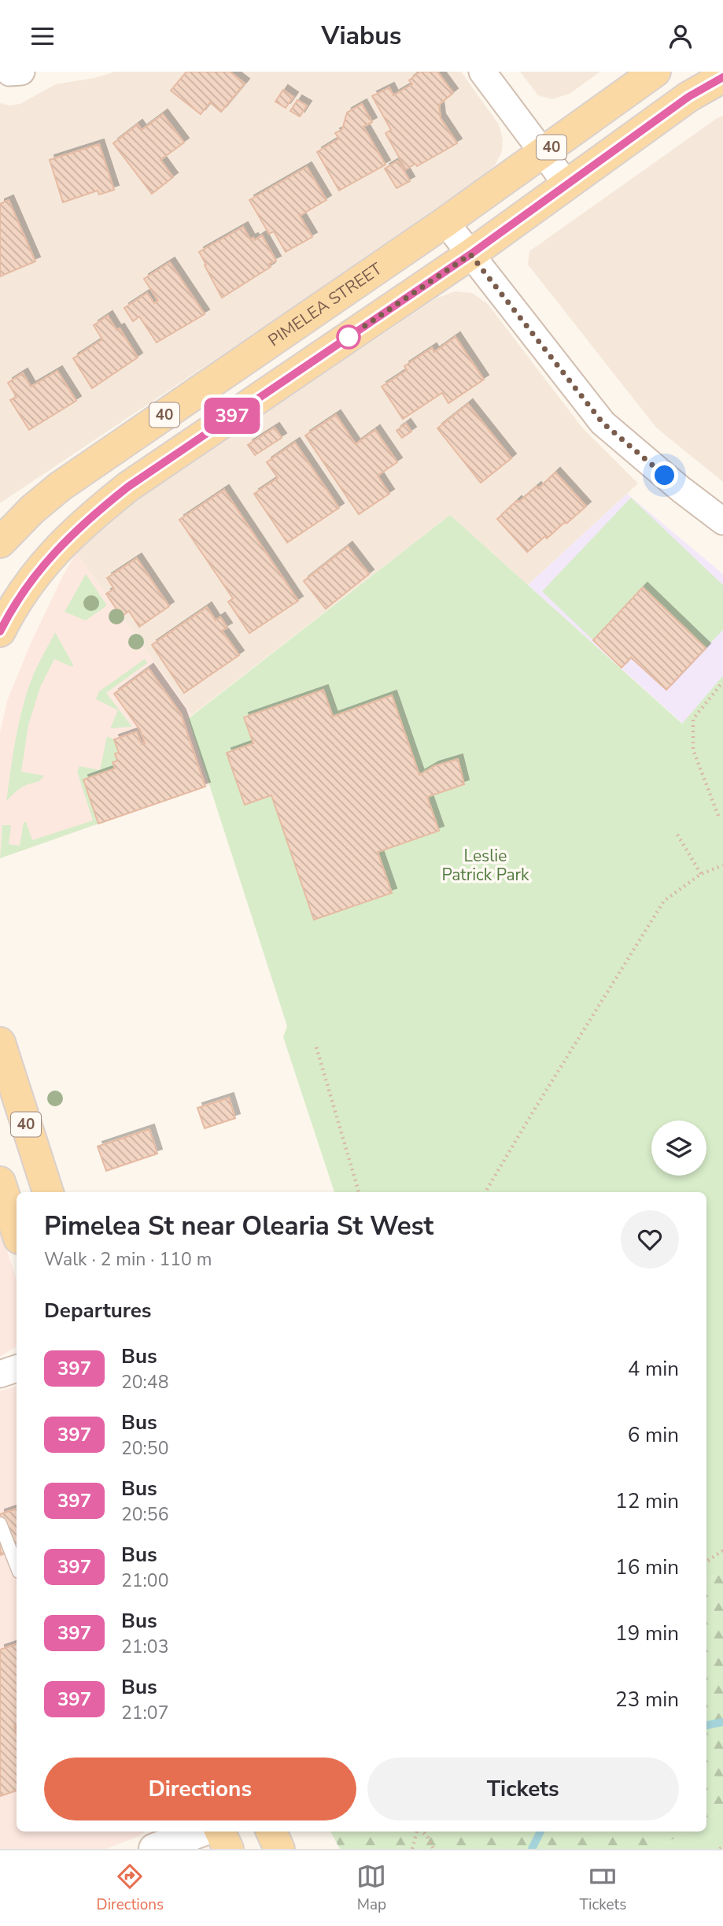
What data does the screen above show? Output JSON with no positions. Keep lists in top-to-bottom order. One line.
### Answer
{"streets":{"main road":["40","PIMELEA STREET"]},"parks":["Leslie Patrick Park"],"lines":["bus line 397"],"page":{"header":"Viabus","on_map":"397","heading":[["Pimelea St near Olearia St West","Walk · 2 min · 110 m"],"Departures"],"list":[{"mark":"397","name":"Bus","note":"20:48","value":"4 min"},{"mark":"397","name":"Bus","note":"20:50","value":"6 min"},{"mark":"397","name":"Bus","note":"20:56","value":"12 min"},{"mark":"397","name":"Bus","note":"21:00","value":"16 min"},{"mark":"397","name":"Bus","note":"21:03","value":"19 min"},{"mark":"397","name":"Bus","note":"21:07","value":"23 min"}],"buttons":["Directions","Tickets"],"tabs":["Directions","Map","Tickets"]}}
